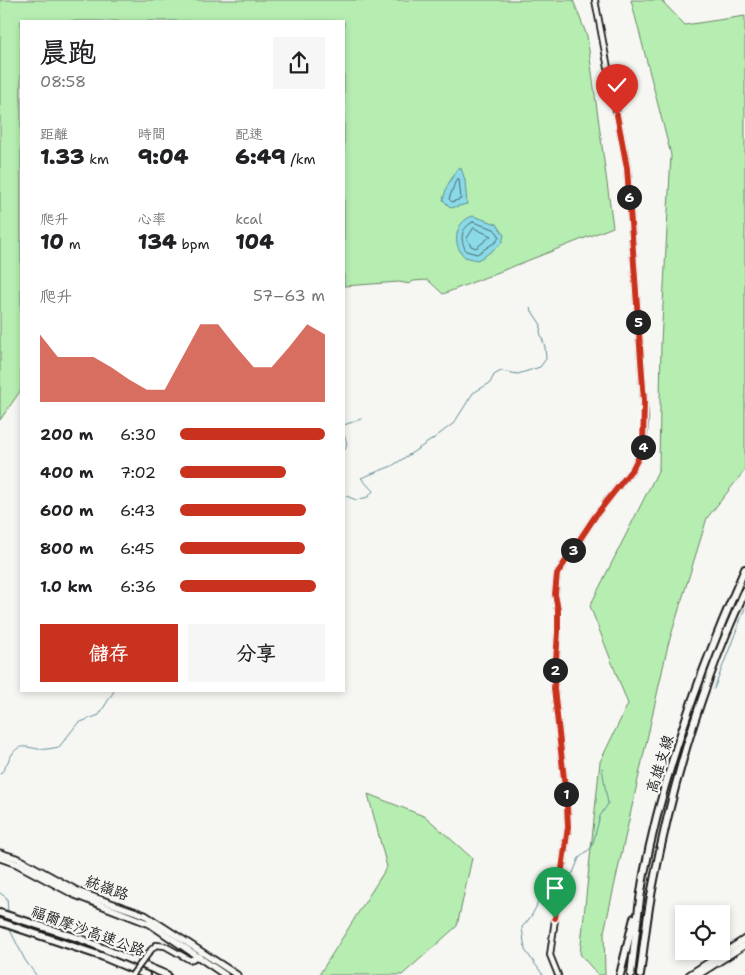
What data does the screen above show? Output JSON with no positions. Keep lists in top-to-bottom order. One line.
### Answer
{"streets":{"highway":["高雄支線","福爾摩沙高速公路"],"main road":["統嶺路"]},"page":{"heading":["晨跑","08:58"],"stats":[["距離","1.33 km"],["時間","9:04"],["配速","6:49 /km"],["爬升","10 m"],["心率","134 bpm"],["kcal","104"]],"pins":["6","5","4","3","2","1"],"chart":["爬升","57–63 m"],"list":[{"name":"200 m","note":"6:30"},{"name":"400 m","note":"7:02"},{"name":"600 m","note":"6:43"},{"name":"800 m","note":"6:45"},{"name":"1.0 km","note":"6:36"}],"buttons":["儲存","分享"]}}
